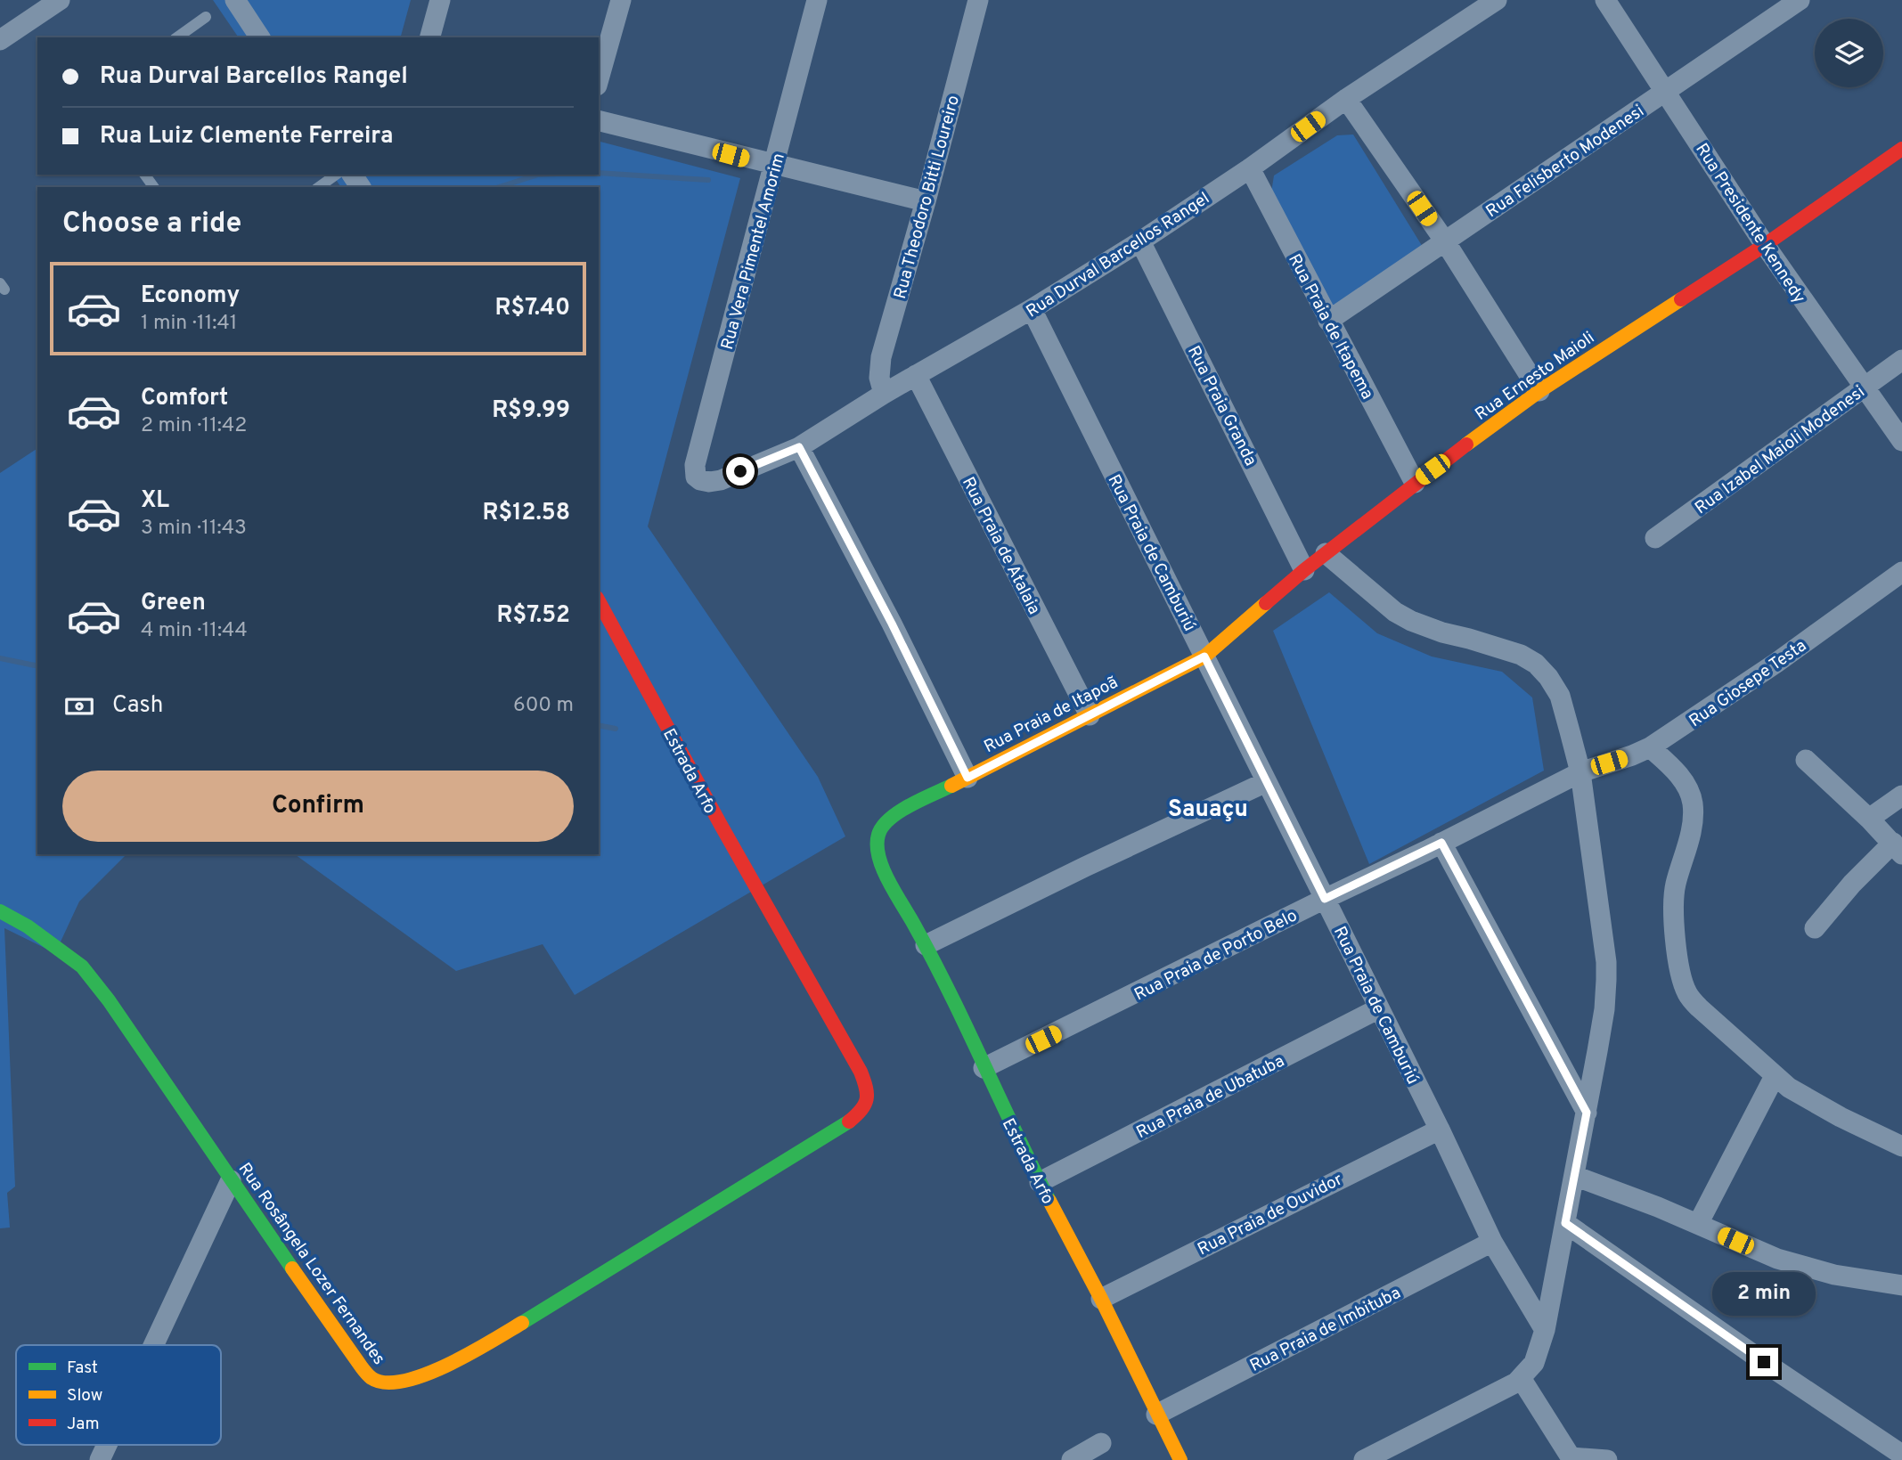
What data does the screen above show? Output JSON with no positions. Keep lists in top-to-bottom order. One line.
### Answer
{"streets":{"street":["Rua Felisberto Modenesi","Rua Theodoro Bitti Loureiro","Rua Presidente Kennedy","Rua Vera Pimentel Amorim","Rua Durval Barcellos Rangel","Rua Praia de Itapema","Rua Ernesto Maioli","Rua Praia Granda","Rua Izabel Maioli Modenesi","Rua Praia de Atalaia","Rua Praia de Camburiú","Rua Giosepe Testa","Rua Praia de Itapoã","Estrada Arfo","Rua Praia de Porto Belo","Rua Praia de Ubatuba","Rua Praia de Ouvidor","Rua Rosângela Lozer Fernandes","Rua Praia de Imbituba"]},"crossings":[["Rua Felisberto Modenesi","Rua Presidente Kennedy"],["Rua Felisberto Modenesi","Rua Praia de Itapema"],["Rua Theodoro Bitti Loureiro","Rua Durval Barcellos Rangel"],["Rua Presidente Kennedy","Rua Ernesto Maioli"],["Rua Presidente Kennedy","Rua Izabel Maioli Modenesi"],["Rua Vera Pimentel Amorim","Rua Durval Barcellos Rangel"],["Rua Durval Barcellos Rangel","Rua Praia de Itapema"],["Rua Durval Barcellos Rangel","Rua Praia Granda"],["Rua Durval Barcellos Rangel","Rua Praia de Atalaia"],["Rua Durval Barcellos Rangel","Rua Praia de Camburiú"],["Rua Praia de Itapema","Rua Ernesto Maioli"],["Rua Ernesto Maioli","Rua Praia Granda"],["Rua Ernesto Maioli","Rua Praia de Camburiú"],["Rua Ernesto Maioli","Rua Praia de Itapoã"],["Rua Praia de Atalaia","Rua Praia de Itapoã"],["Rua Praia de Camburiú","Rua Praia de Itapoã"],["Rua Praia de Camburiú","Rua Praia de Porto Belo"],["Rua Praia de Camburiú","Rua Praia de Ubatuba"],["Rua Praia de Camburiú","Rua Praia de Ouvidor"],["Rua Praia de Camburiú","Rua Praia de Imbituba"],["Rua Giosepe Testa","Rua Praia de Porto Belo"],["Rua Praia de Itapoã","Estrada Arfo"],["Estrada Arfo","Rua Praia de Porto Belo"],["Estrada Arfo","Rua Praia de Ubatuba"],["Estrada Arfo","Rua Praia de Ouvidor"],["Estrada Arfo","Rua Rosângela Lozer Fernandes"],["Estrada Arfo","Rua Praia de Imbituba"]],"districts":["Sauaçu"],"legend":["Fast","Slow","Jam"],"page":{"banner":["Rua Durval Barcellos Rangel","Rua Luiz Clemente Ferreira"],"heading":"Choose a ride","list":[{"name":"Economy","note":"1 min · 11:41","value":"R$7.40"},{"name":"Comfort","note":"2 min · 11:42","value":"R$9.99"},{"name":"XL","note":"3 min · 11:43","value":"R$12.58"},{"name":"Green","note":"4 min · 11:44","value":"R$7.52"}],"pay":["Cash","600 m"],"buttons":"Confirm","bubble":"2 min"}}
